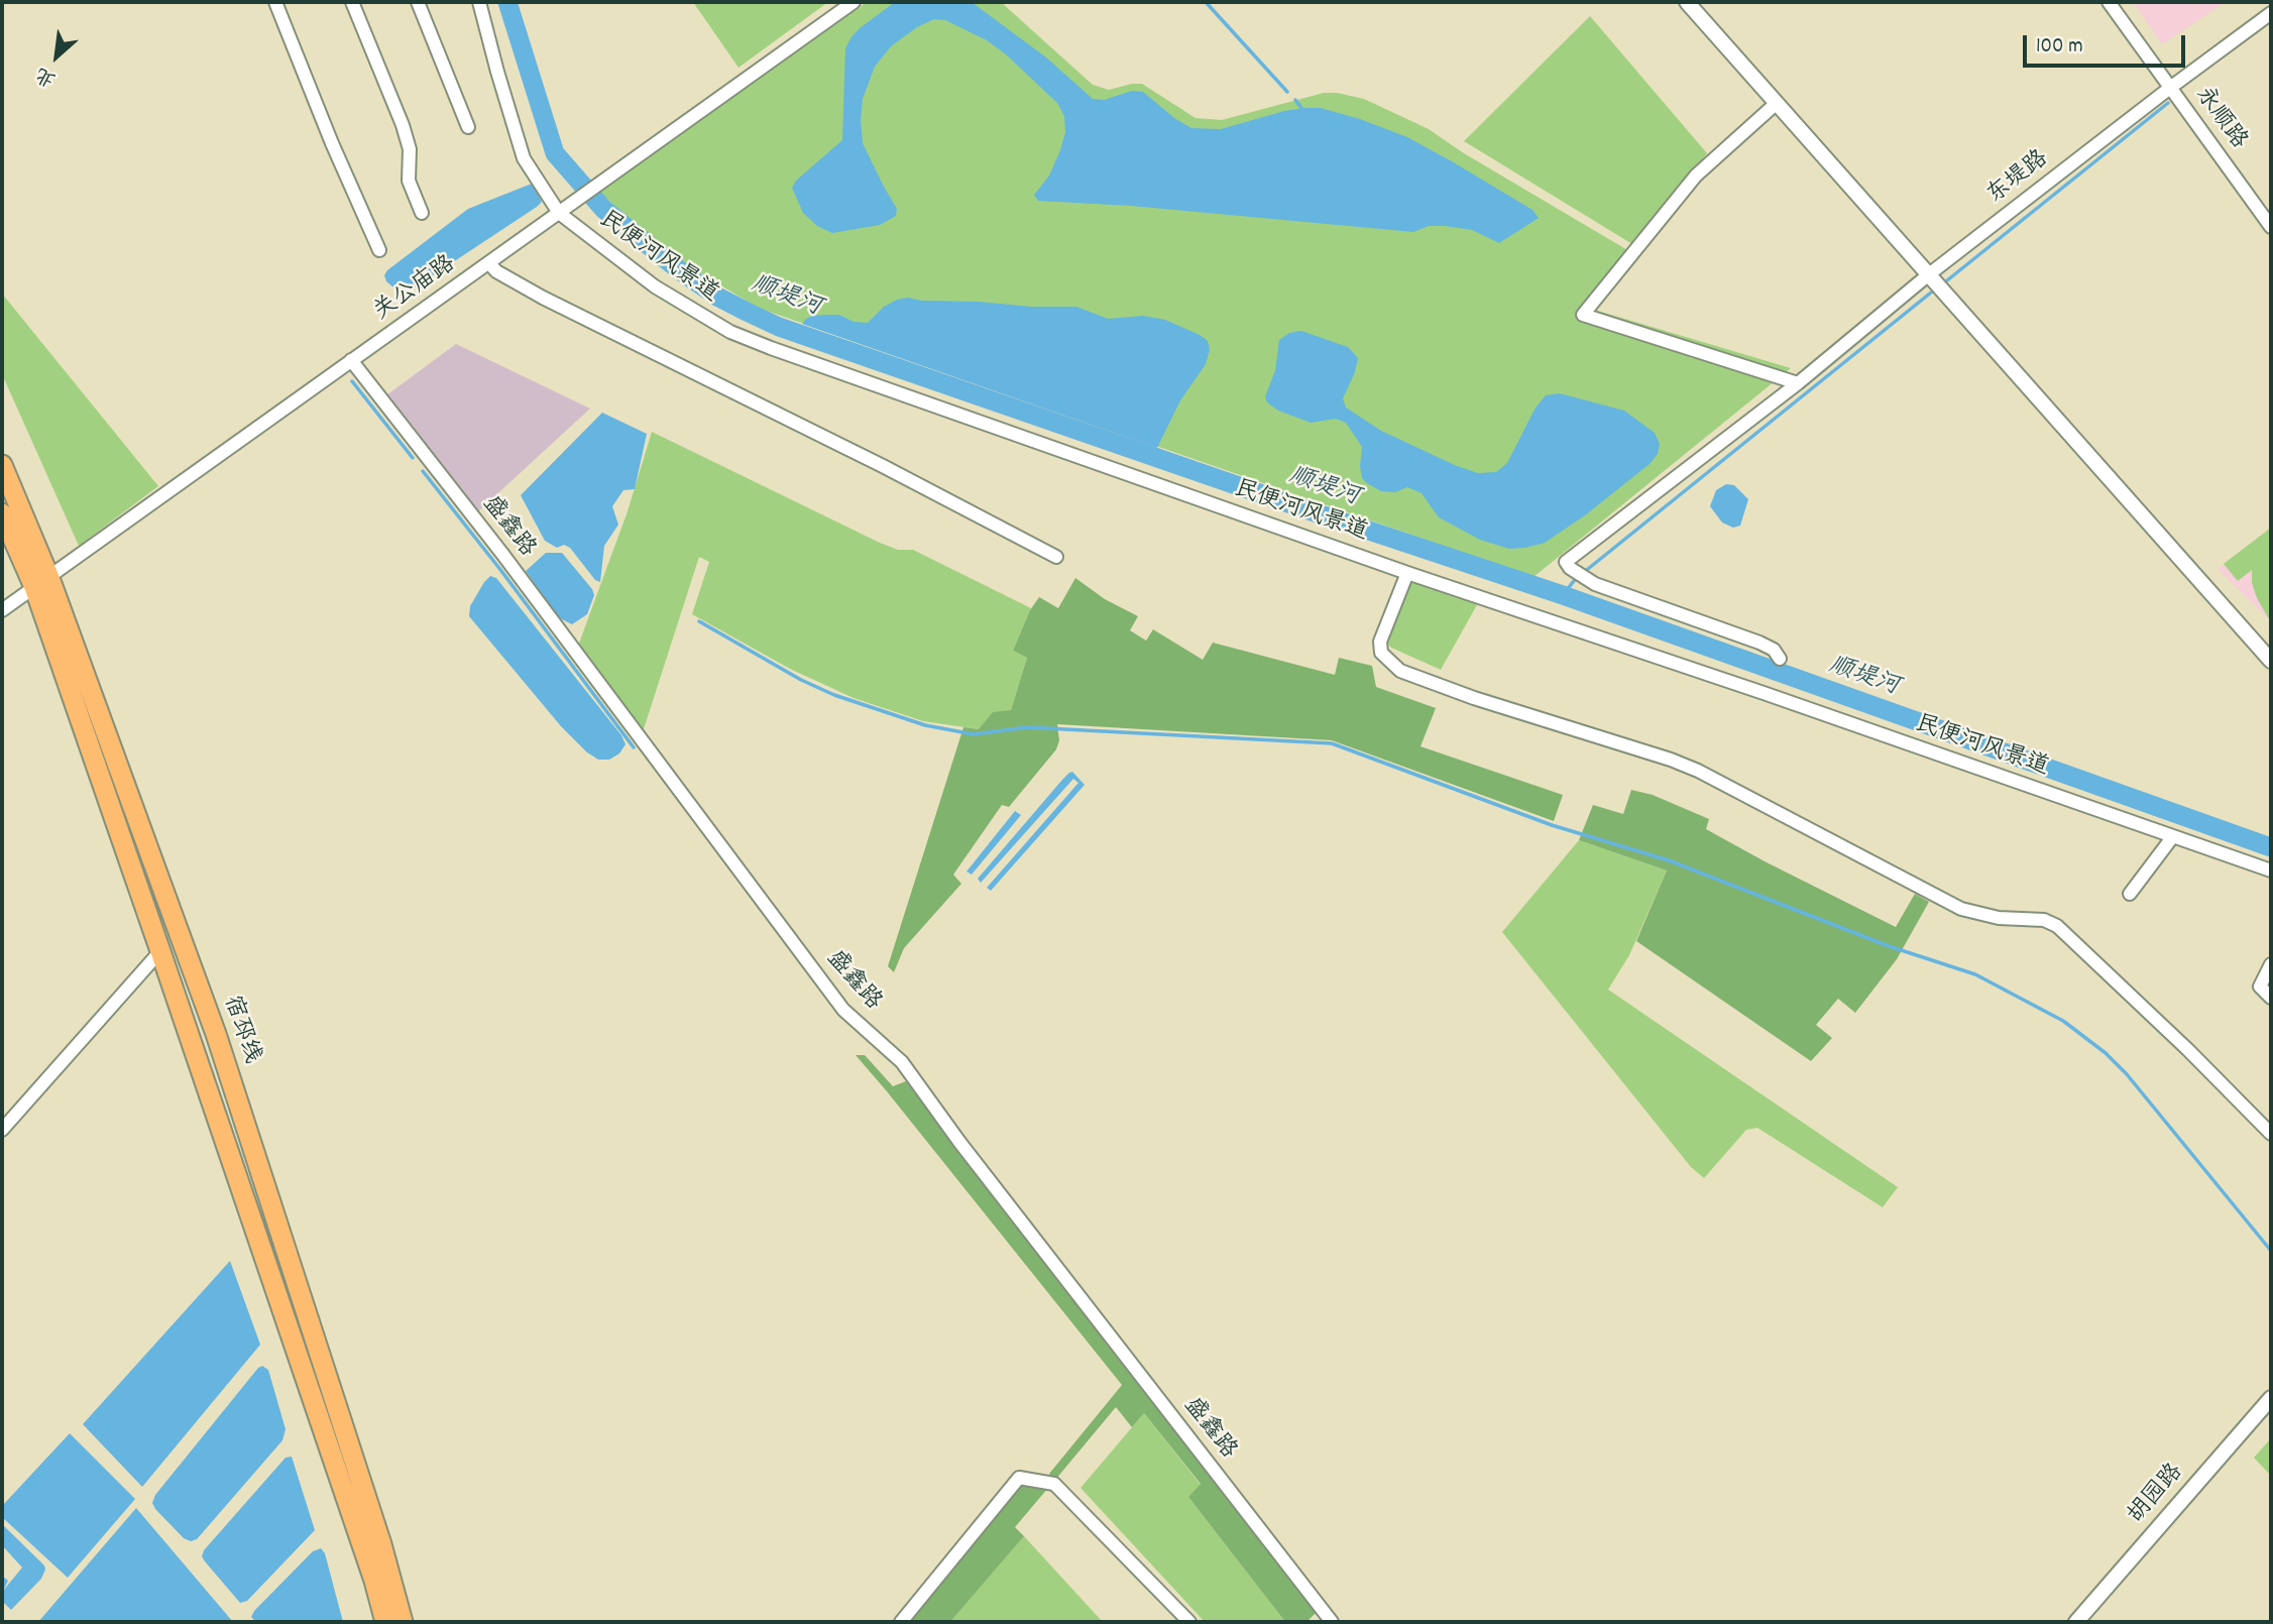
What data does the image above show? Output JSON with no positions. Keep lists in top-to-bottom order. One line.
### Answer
{"streets":{"main road":["宿邳线"],"street":["永顺路","东堤路","民便河风景道","关公庙路","盛鑫路","胡园路"]},"crossings":[["永顺路","东堤路"],["民便河风景道","关公庙路"],["关公庙路","盛鑫路"],["关公庙路","宿邳线"]],"water":["顺堤河"],"scale_bar":"100 m","north":"bottom left"}
